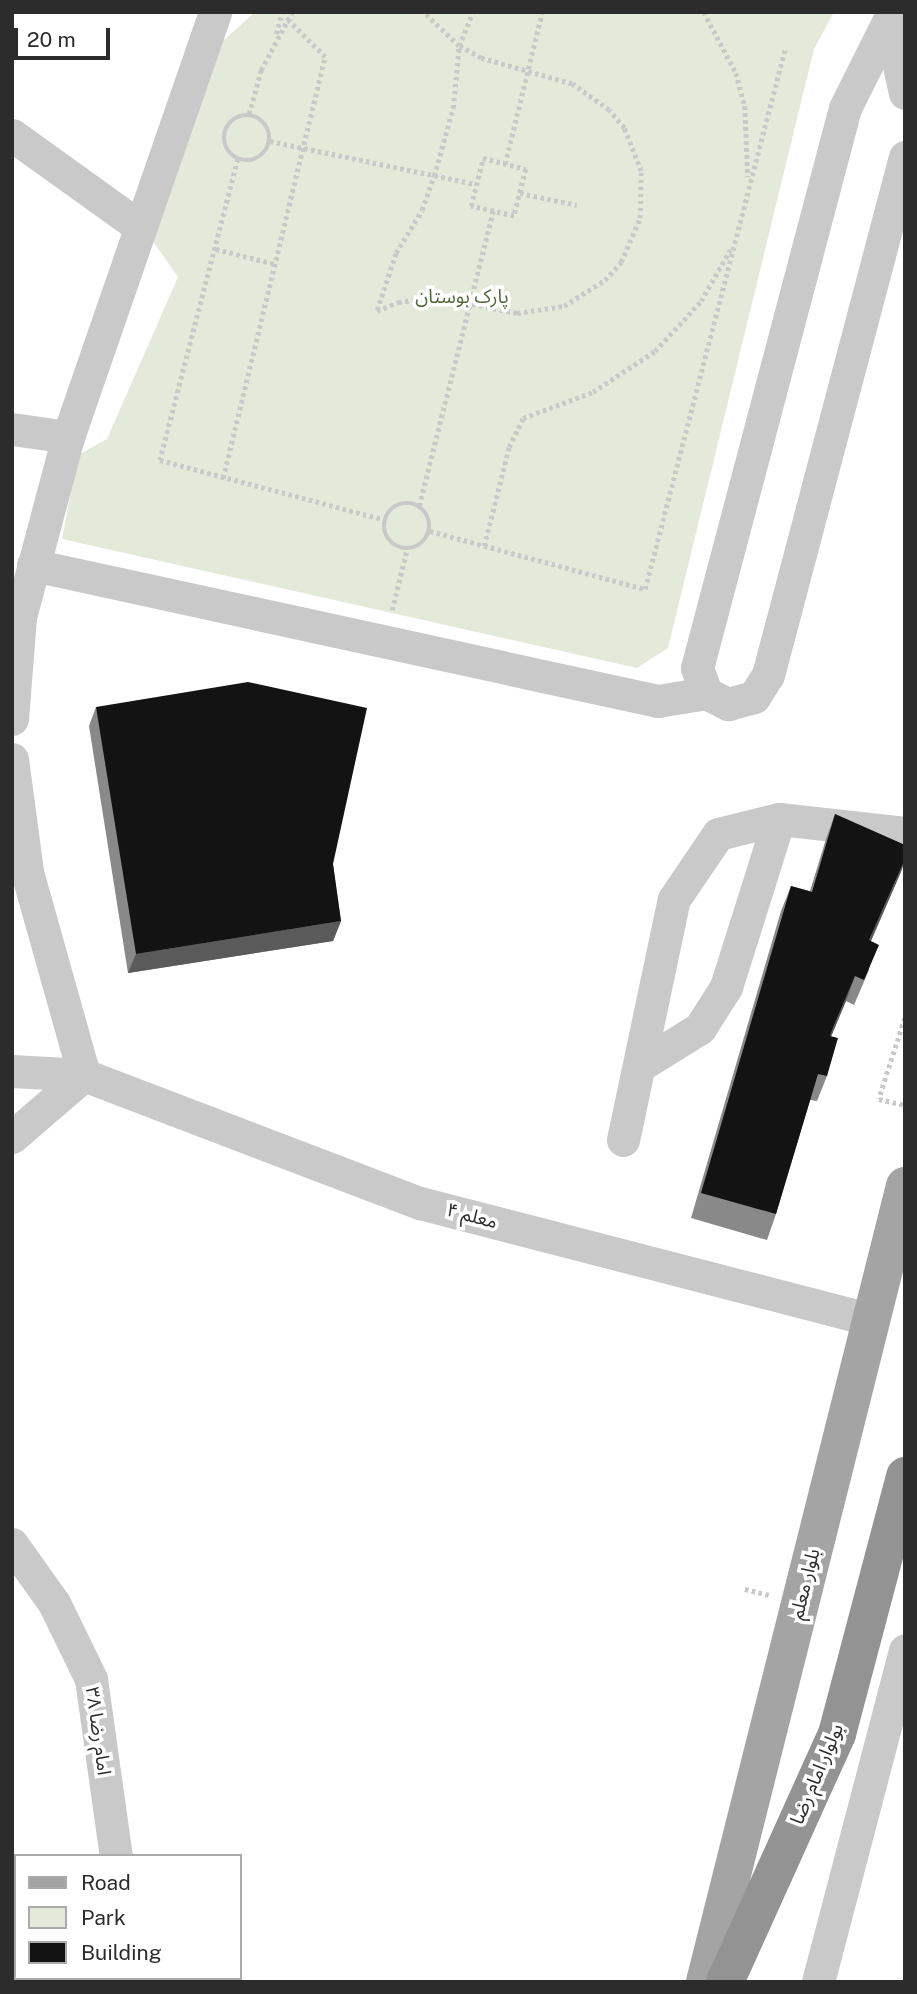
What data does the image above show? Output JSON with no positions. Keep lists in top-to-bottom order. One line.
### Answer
{"streets":{"highway":["بولوار امام رضا"],"main road":["بلوار معلم"],"street":["معلم ۴","امام رضا ۳۸"]},"crossings":[["معلم ۴","بلوار معلم"]],"parks":["پارک بوستان"],"legend":["Road","Park","Building"],"scale_bar":"20 m"}
